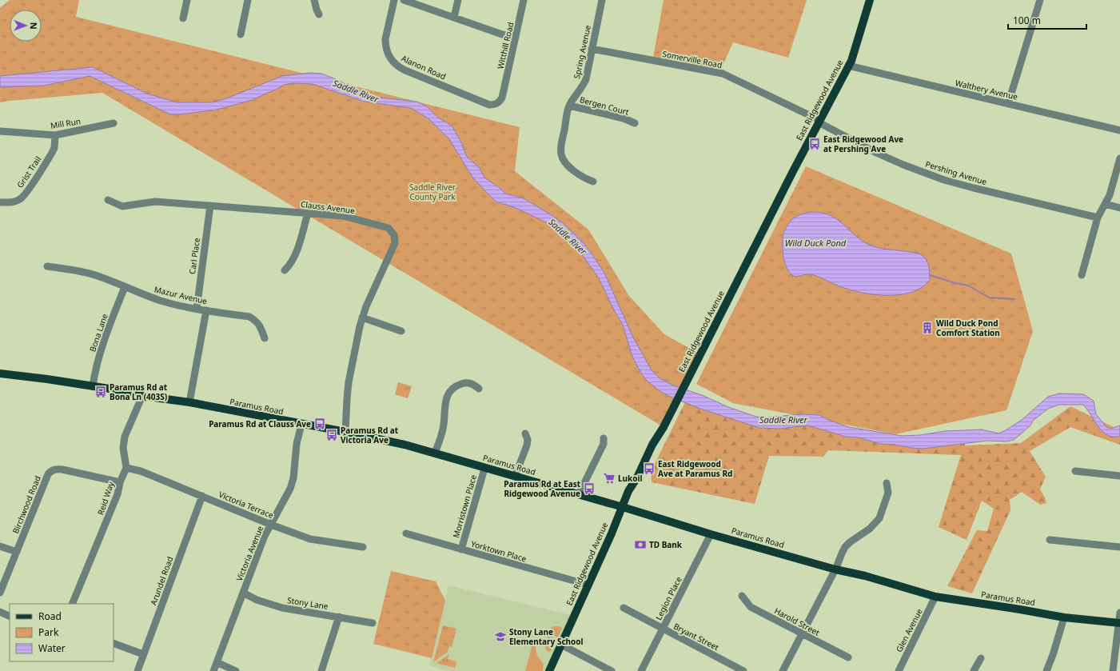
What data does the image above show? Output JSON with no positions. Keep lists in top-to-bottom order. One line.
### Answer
{"streets":{"main road":["East Ridgewood Avenue","Paramus Road"],"street":["Witthill Road","Spring Avenue","Somerville Road","Alanon Road","Walthery Avenue","Bergen Court","Mill Run","Grist Trail","Pershing Avenue","Clauss Avenue","Carl Place","Mazur Avenue","Bona Lane","Reid Way","Birchwood Road","Victoria Terrace","Morristown Place","Yorktown Place","Victoria Avenue","Arundel Road","Legion Place","Stony Lane","Harold Street","Glen Avenue","Bryant Street"]},"crossings":[["Witthill Road","Alanon Road"],["Spring Avenue","Somerville Road"],["Spring Avenue","Bergen Court"],["Somerville Road","East Ridgewood Avenue"],["Somerville Road","Pershing Avenue"],["Walthery Avenue","East Ridgewood Avenue"],["East Ridgewood Avenue","Pershing Avenue"],["East Ridgewood Avenue","Paramus Road"],["East Ridgewood Avenue","Yorktown Place"],["Mill Run","Grist Trail"],["Clauss Avenue","Carl Place"],["Clauss Avenue","Paramus Road"],["Carl Place","Mazur Avenue"],["Mazur Avenue","Bona Lane"],["Bona Lane","Paramus Road"],["Paramus Road","Morristown Place"],["Paramus Road","Victoria Avenue"],["Paramus Road","Legion Place"],["Paramus Road","Glen Avenue"],["Reid Way","Birchwood Road"],["Reid Way","Victoria Terrace"],["Victoria Terrace","Victoria Avenue"],["Victoria Terrace","Arundel Road"],["Morristown Place","Yorktown Place"],["Victoria Avenue","Stony Lane"],["Legion Place","Bryant Street"]],"water":["Saddle River","Wild Duck Pond"],"parks":["Saddle River County Park"],"places":{"bus stop":["East Ridgewood Ave at Pershing Ave","Paramus Rd at Bona Ln (403S)","Paramus Rd at Clauss Ave","Paramus Rd at Victoria Ave","East Ridgewood Ave at Paramus Rd","Paramus Rd at East Ridgewood Avenue"],"building":["Wild Duck Pond Comfort Station"],"supermarket":["Lukoil"],"bank":["TD Bank"],"school or university":["Stony Lane Elementary School"]},"legend":["Road","Park","Water"],"scale_bar":"100 m","north":"right"}
